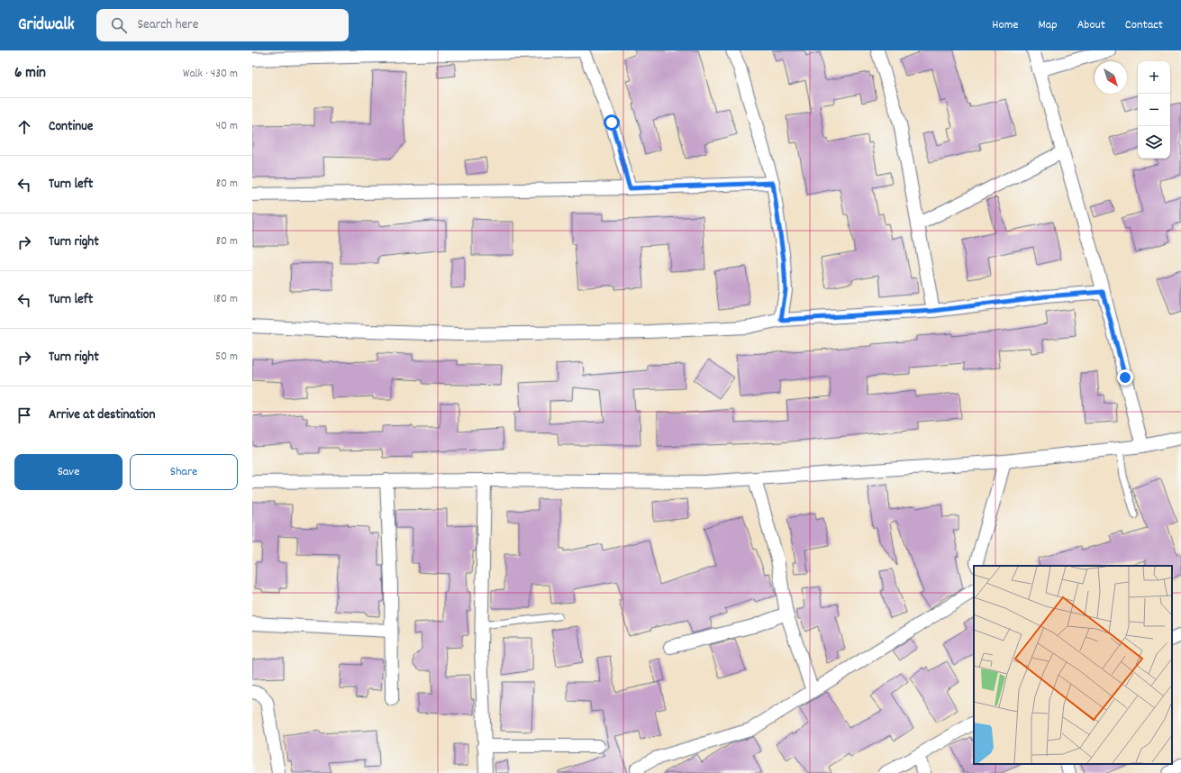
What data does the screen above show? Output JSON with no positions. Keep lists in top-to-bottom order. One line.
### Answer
{"north":"bottom right","page":{"header":"Gridwalk","search":"Search here","nav":["Home","Map","About","Contact"],"heading":["6 min","Walk · 430 m"],"map_buttons":["+","−"],"list":[["Continue","40 m"],["Turn left","80 m"],["Turn right","80 m"],["Turn left","180 m"],["Turn right","50 m"],"Arrive at destination"],"buttons":["Save","Share"]}}
